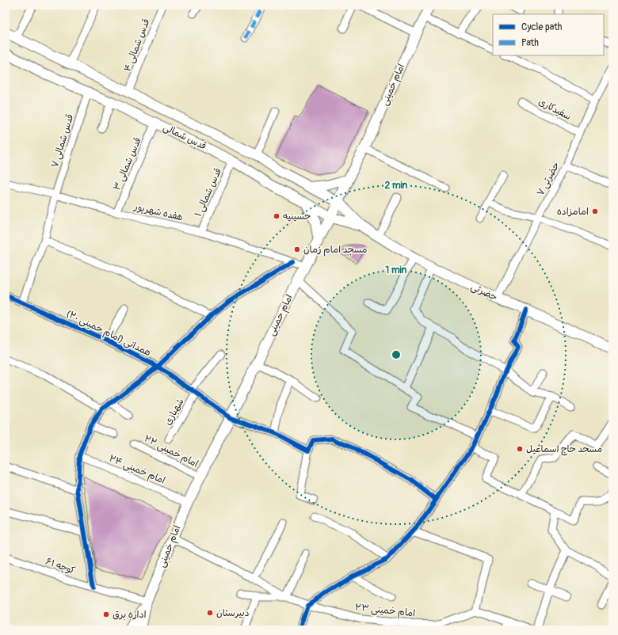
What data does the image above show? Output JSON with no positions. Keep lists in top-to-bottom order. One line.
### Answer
{"streets":{"main road":["امام خمینی","قدس شمالی","حضرتی"],"street":["قدس شمالی ۴","سفیدکاری","۷ قدس شمالی","۳ قدس شمالی","حضرتی ۷","قدس شمالی ۱","هفده شهریور","همدانی (امام خمینی ۲۰)","شهبازی","امام خمینی ۲۲","امام خمینی ۲۴","کوچه ۶۱","امام خمینی ۲۳"]},"crossings":[["قدس شمالی ۴","قدس شمالی"],["امام خمینی","قدس شمالی"],["امام خمینی","هفده شهریور"],["امام خمینی","همدانی (امام خمینی ۲۰)"],["امام خمینی","امام خمینی ۲۲"],["امام خمینی","امام خمینی ۲۴"],["امام خمینی","کوچه ۶۱"],["امام خمینی","امام خمینی ۲۳"],["سفیدکاری","حضرتی ۷"],["قدس شمالی","۷ قدس شمالی"],["قدس شمالی","۳ قدس شمالی"],["قدس شمالی","قدس شمالی ۱"],["قدس شمالی","حضرتی"],["۷ قدس شمالی","هفده شهریور"],["۷ قدس شمالی","همدانی (امام خمینی ۲۰)"],["۳ قدس شمالی","هفده شهریور"],["حضرتی ۷","حضرتی"],["قدس شمالی ۱","هفده شهریور"],["همدانی (امام خمینی ۲۰)","شهبازی"]],"places":["امامزاده","حسینیه","مسجد امام زمان","مسجد حاج اسماعیل","دبیرستان","اداره برق"],"legend":["Cycle path","Path"],"rings":["2 min","1 min"]}
